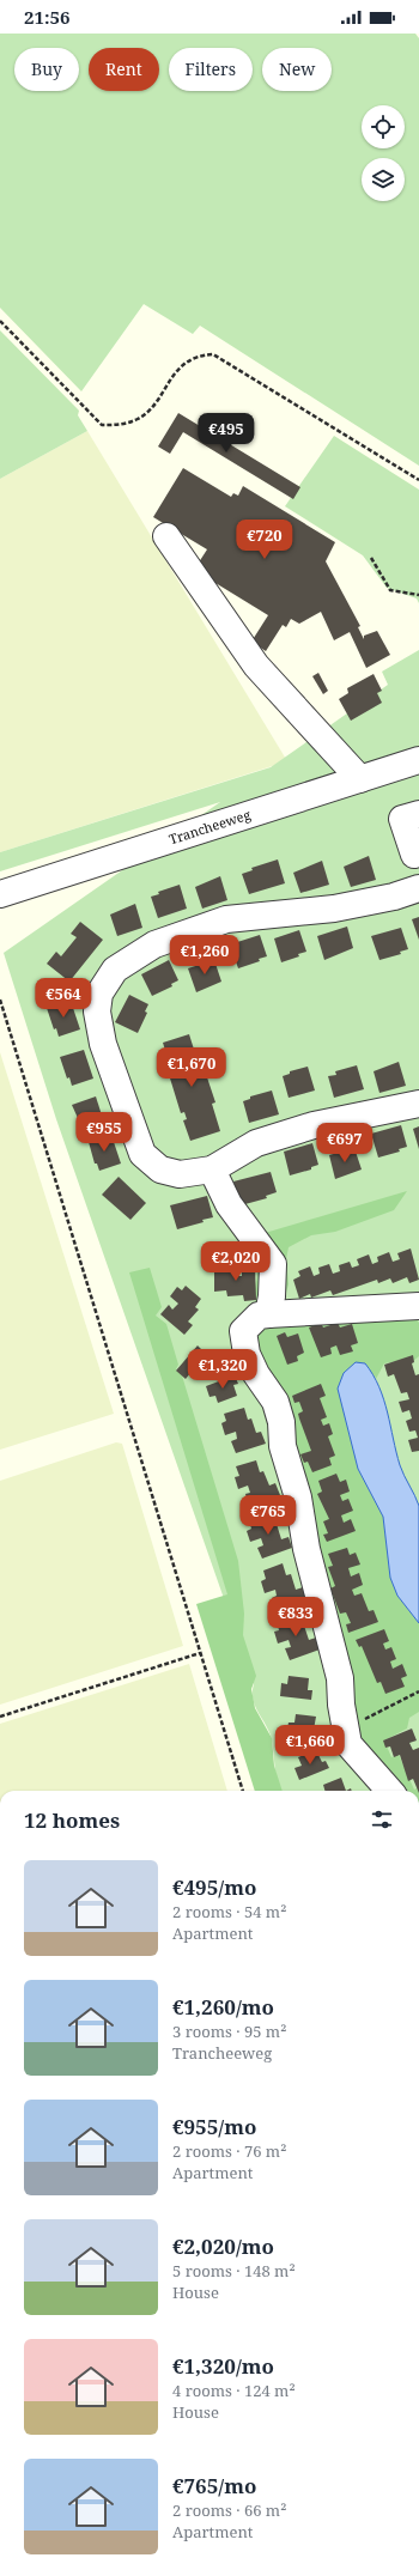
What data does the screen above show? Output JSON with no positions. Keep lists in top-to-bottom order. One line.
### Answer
{"streets":{"street":["Trancheeweg"]},"page":{"status":"21:56","chip":["Buy","Rent","Filters","New"],"price":["€495","€720","€1,260","€564","€1,670","€955","€697","€2,020","€1,320","€765","€833","€1,660"],"heading":"12 homes","list":[{"name":"€495/mo","note":"2 rooms · 54 m² · Apartment"},{"name":"€1,260/mo","note":"3 rooms · 95 m² · Trancheeweg"},{"name":"€955/mo","note":"2 rooms · 76 m² · Apartment"},{"name":"€2,020/mo","note":"5 rooms · 148 m² · House"},{"name":"€1,320/mo","note":"4 rooms · 124 m² · House"},{"name":"€765/mo","note":"2 rooms · 66 m² · Apartment"}]}}
